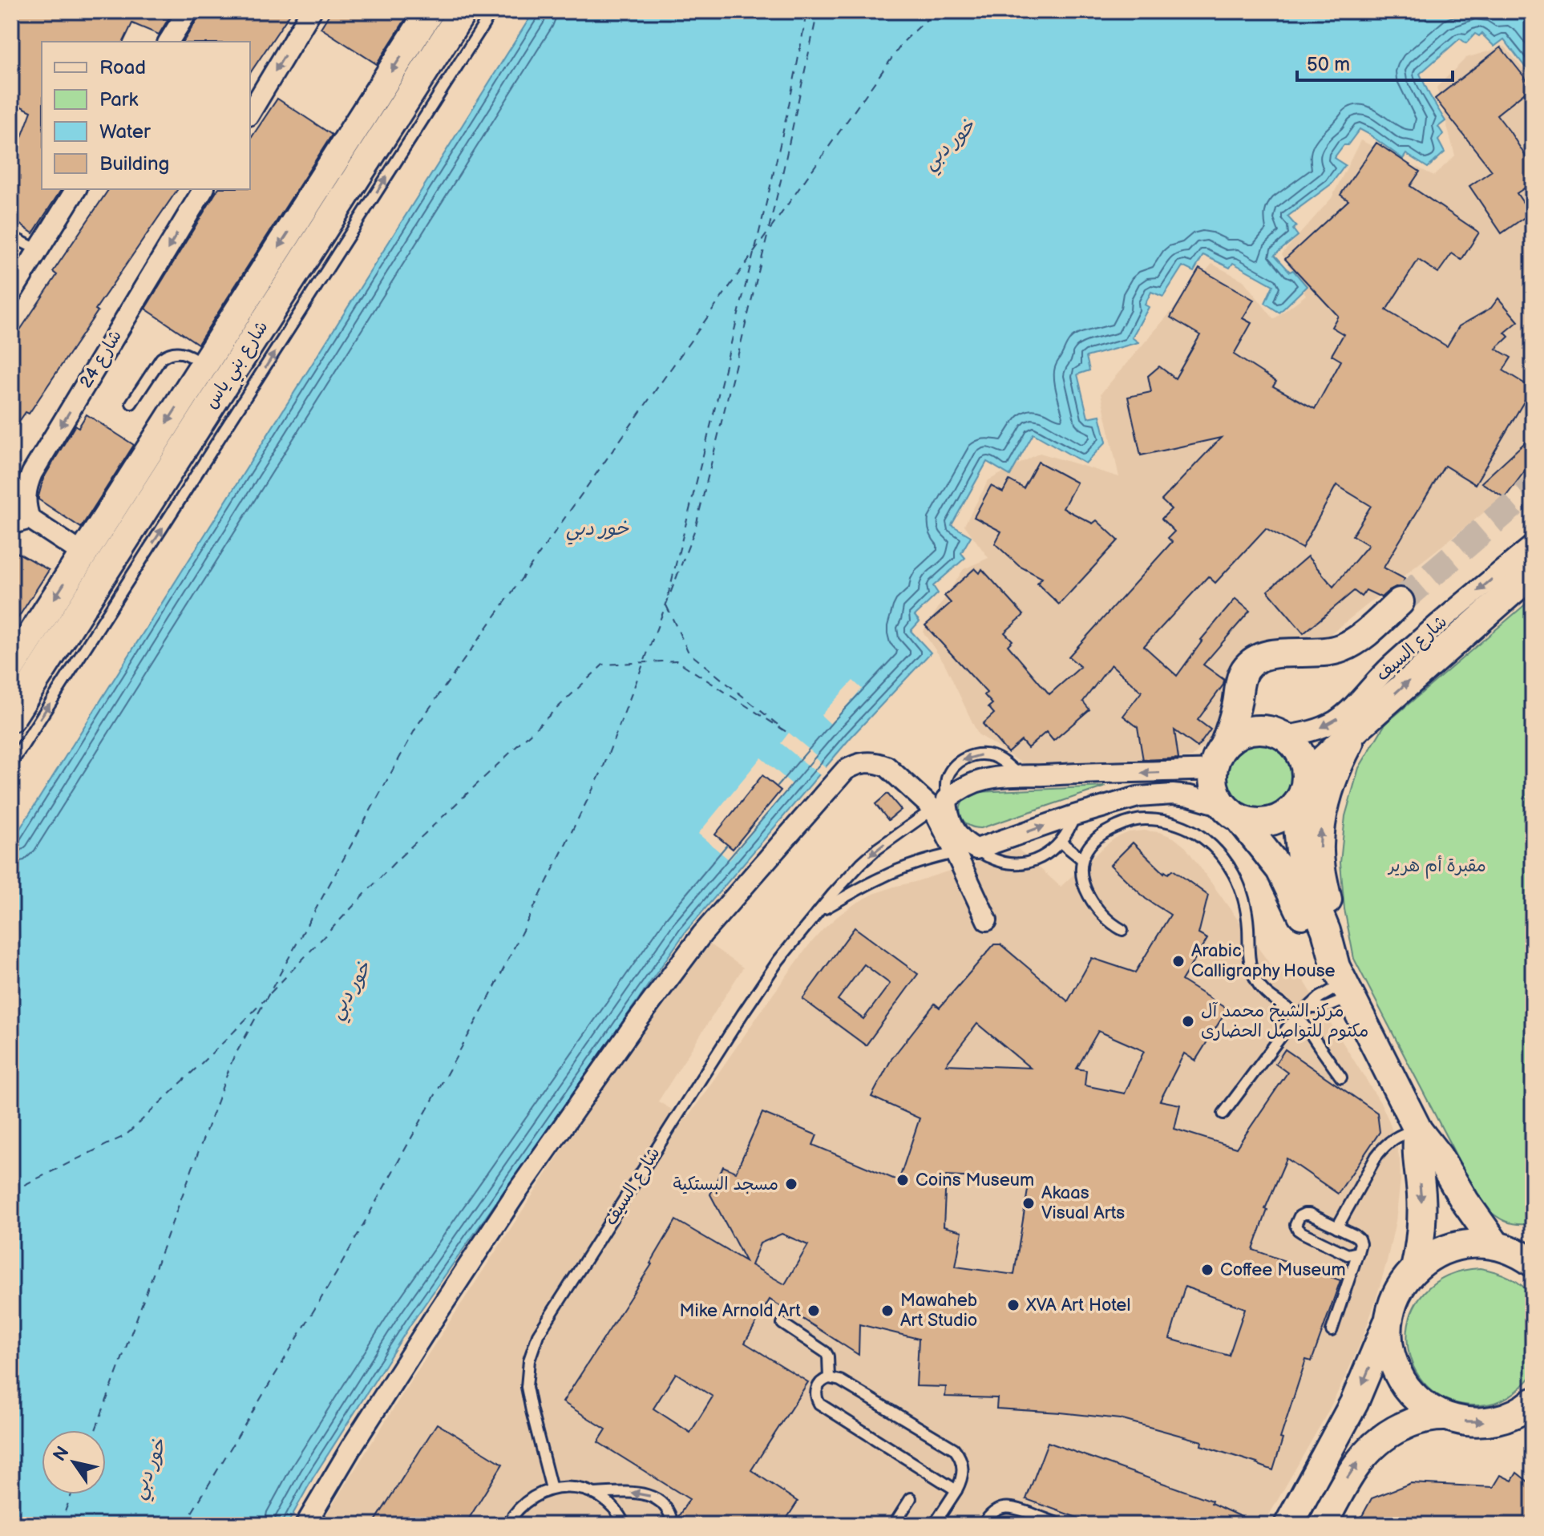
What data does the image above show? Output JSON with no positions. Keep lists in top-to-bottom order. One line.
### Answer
{"streets":{"street":["شارع 24","شارع بني ياس","شارع السيف"]},"water":["خور دبي"],"parks":["مقبرة أم هرير"],"places":["Arabic Calligraphy House","مركز الشيخ محمد آل مكتوم للتواصل الحضارى","Coins Museum","مسجد البستكية","Akaas Visual Arts","Coffee Museum","XVA Art Hotel","Mike Arnold Art","Mawaheb Art Studio"],"legend":["Road","Park","Water","Building"],"scale_bar":"50 m","north":"top left"}
